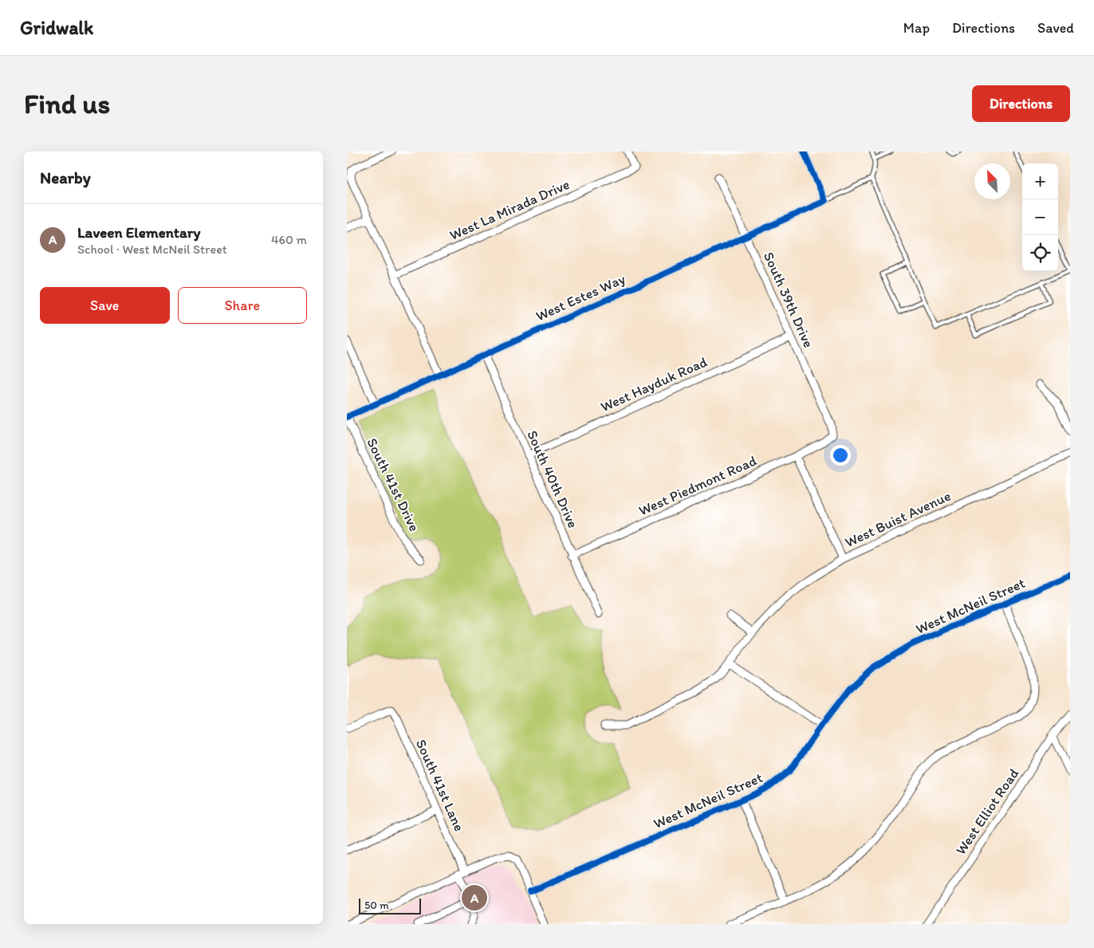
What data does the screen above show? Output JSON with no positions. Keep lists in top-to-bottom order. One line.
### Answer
{"streets":{"street":["West La Mirada Drive","West Estes Way","South 39th Drive","West Hayduk Road","South 40th Drive","South 41st Drive","West Piedmont Road","West Buist Avenue","West McNeil Street","South 41st Lane","West Elliot Road"]},"crossings":[["West Estes Way","South 39th Drive"],["West Estes Way","South 40th Drive"],["West Estes Way","South 41st Drive"],["South 39th Drive","West Hayduk Road"],["South 39th Drive","West Piedmont Road"],["West Hayduk Road","South 40th Drive"],["South 40th Drive","West Piedmont Road"]],"scale_bar":"50 m","north":"top left","page":{"header":"Gridwalk","nav":["Map","Directions","Saved"],"buttons":["Directions",["Save","Share"]],"title":"Find us","heading":"Nearby","map_buttons":["+","−"],"list":[{"mark":"A","name":"Laveen Elementary","note":"School · West McNeil Street","value":"460 m"}],"pins":"A","scale":"50 m"}}
